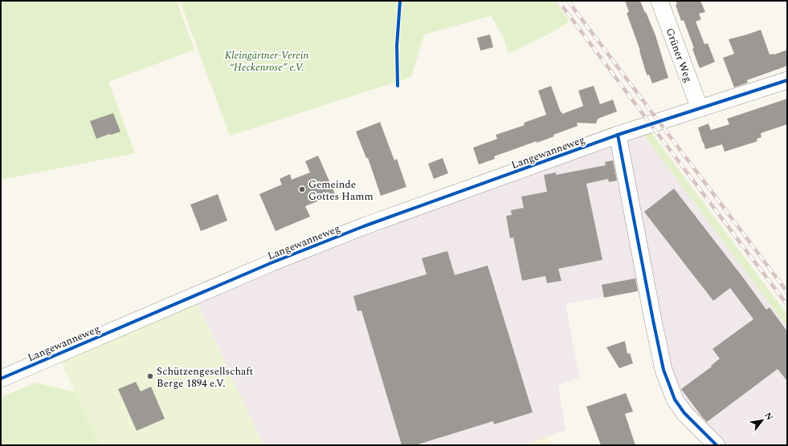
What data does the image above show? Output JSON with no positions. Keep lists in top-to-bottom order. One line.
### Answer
{"streets":{"street":["Grüner Weg","Langewanneweg"]},"crossings":[["Grüner Weg","Langewanneweg"]],"parks":["Kleingärtner-Verein “Heckenrose” e.V."],"places":["Gemeinde Gottes Hamm","Schützengesellschaft Berge 1894 e.V."],"north":"top right"}
